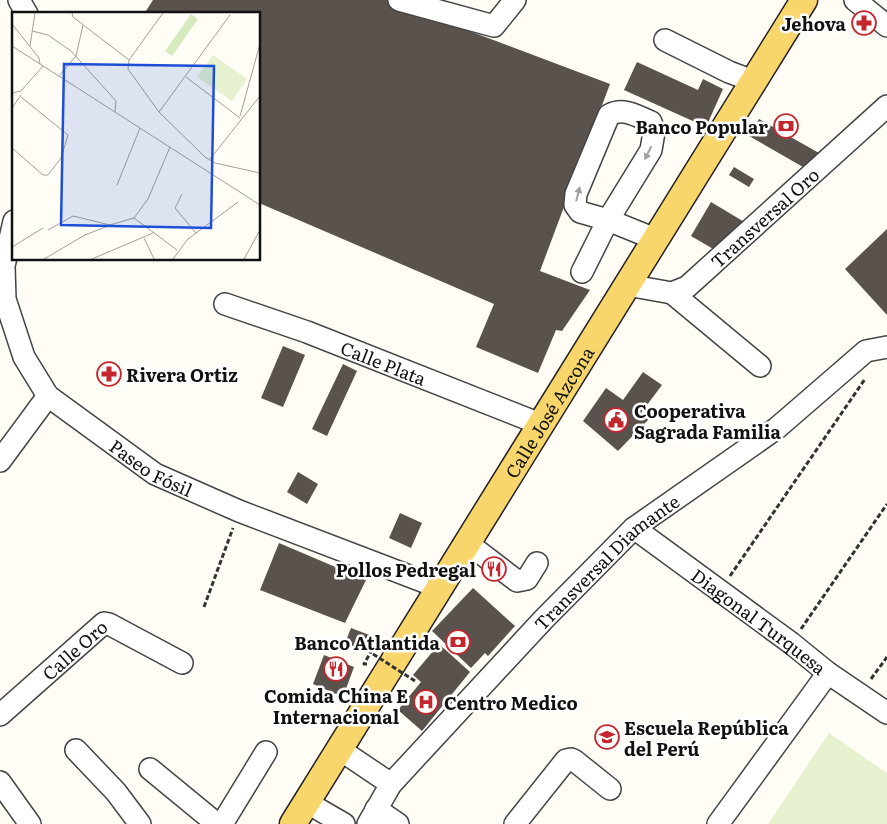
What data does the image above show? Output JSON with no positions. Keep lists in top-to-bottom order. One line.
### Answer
{"streets":{"main road":["Calle José Azcona"],"street":["Transversal Oro","Calle Plata","Paseo Fósil","Transversal Diamante","Diagonal Turquesa","Calle Oro"]},"crossings":[["Calle Plata","Calle José Azcona"],["Calle José Azcona","Paseo Fósil"],["Transversal Diamante","Diagonal Turquesa"]],"places":{"pharmacy":["Jehova","Rivera Ortiz"],"bank":["Banco Popular","Banco Atlantida"],"public building":["Cooperativa Sagrada Familia"],"restaurant":["Pollos Pedregal","Comida China E Internacional"],"hospital":["Centro Medico"],"school or university":["Escuela República del Perú"]}}
